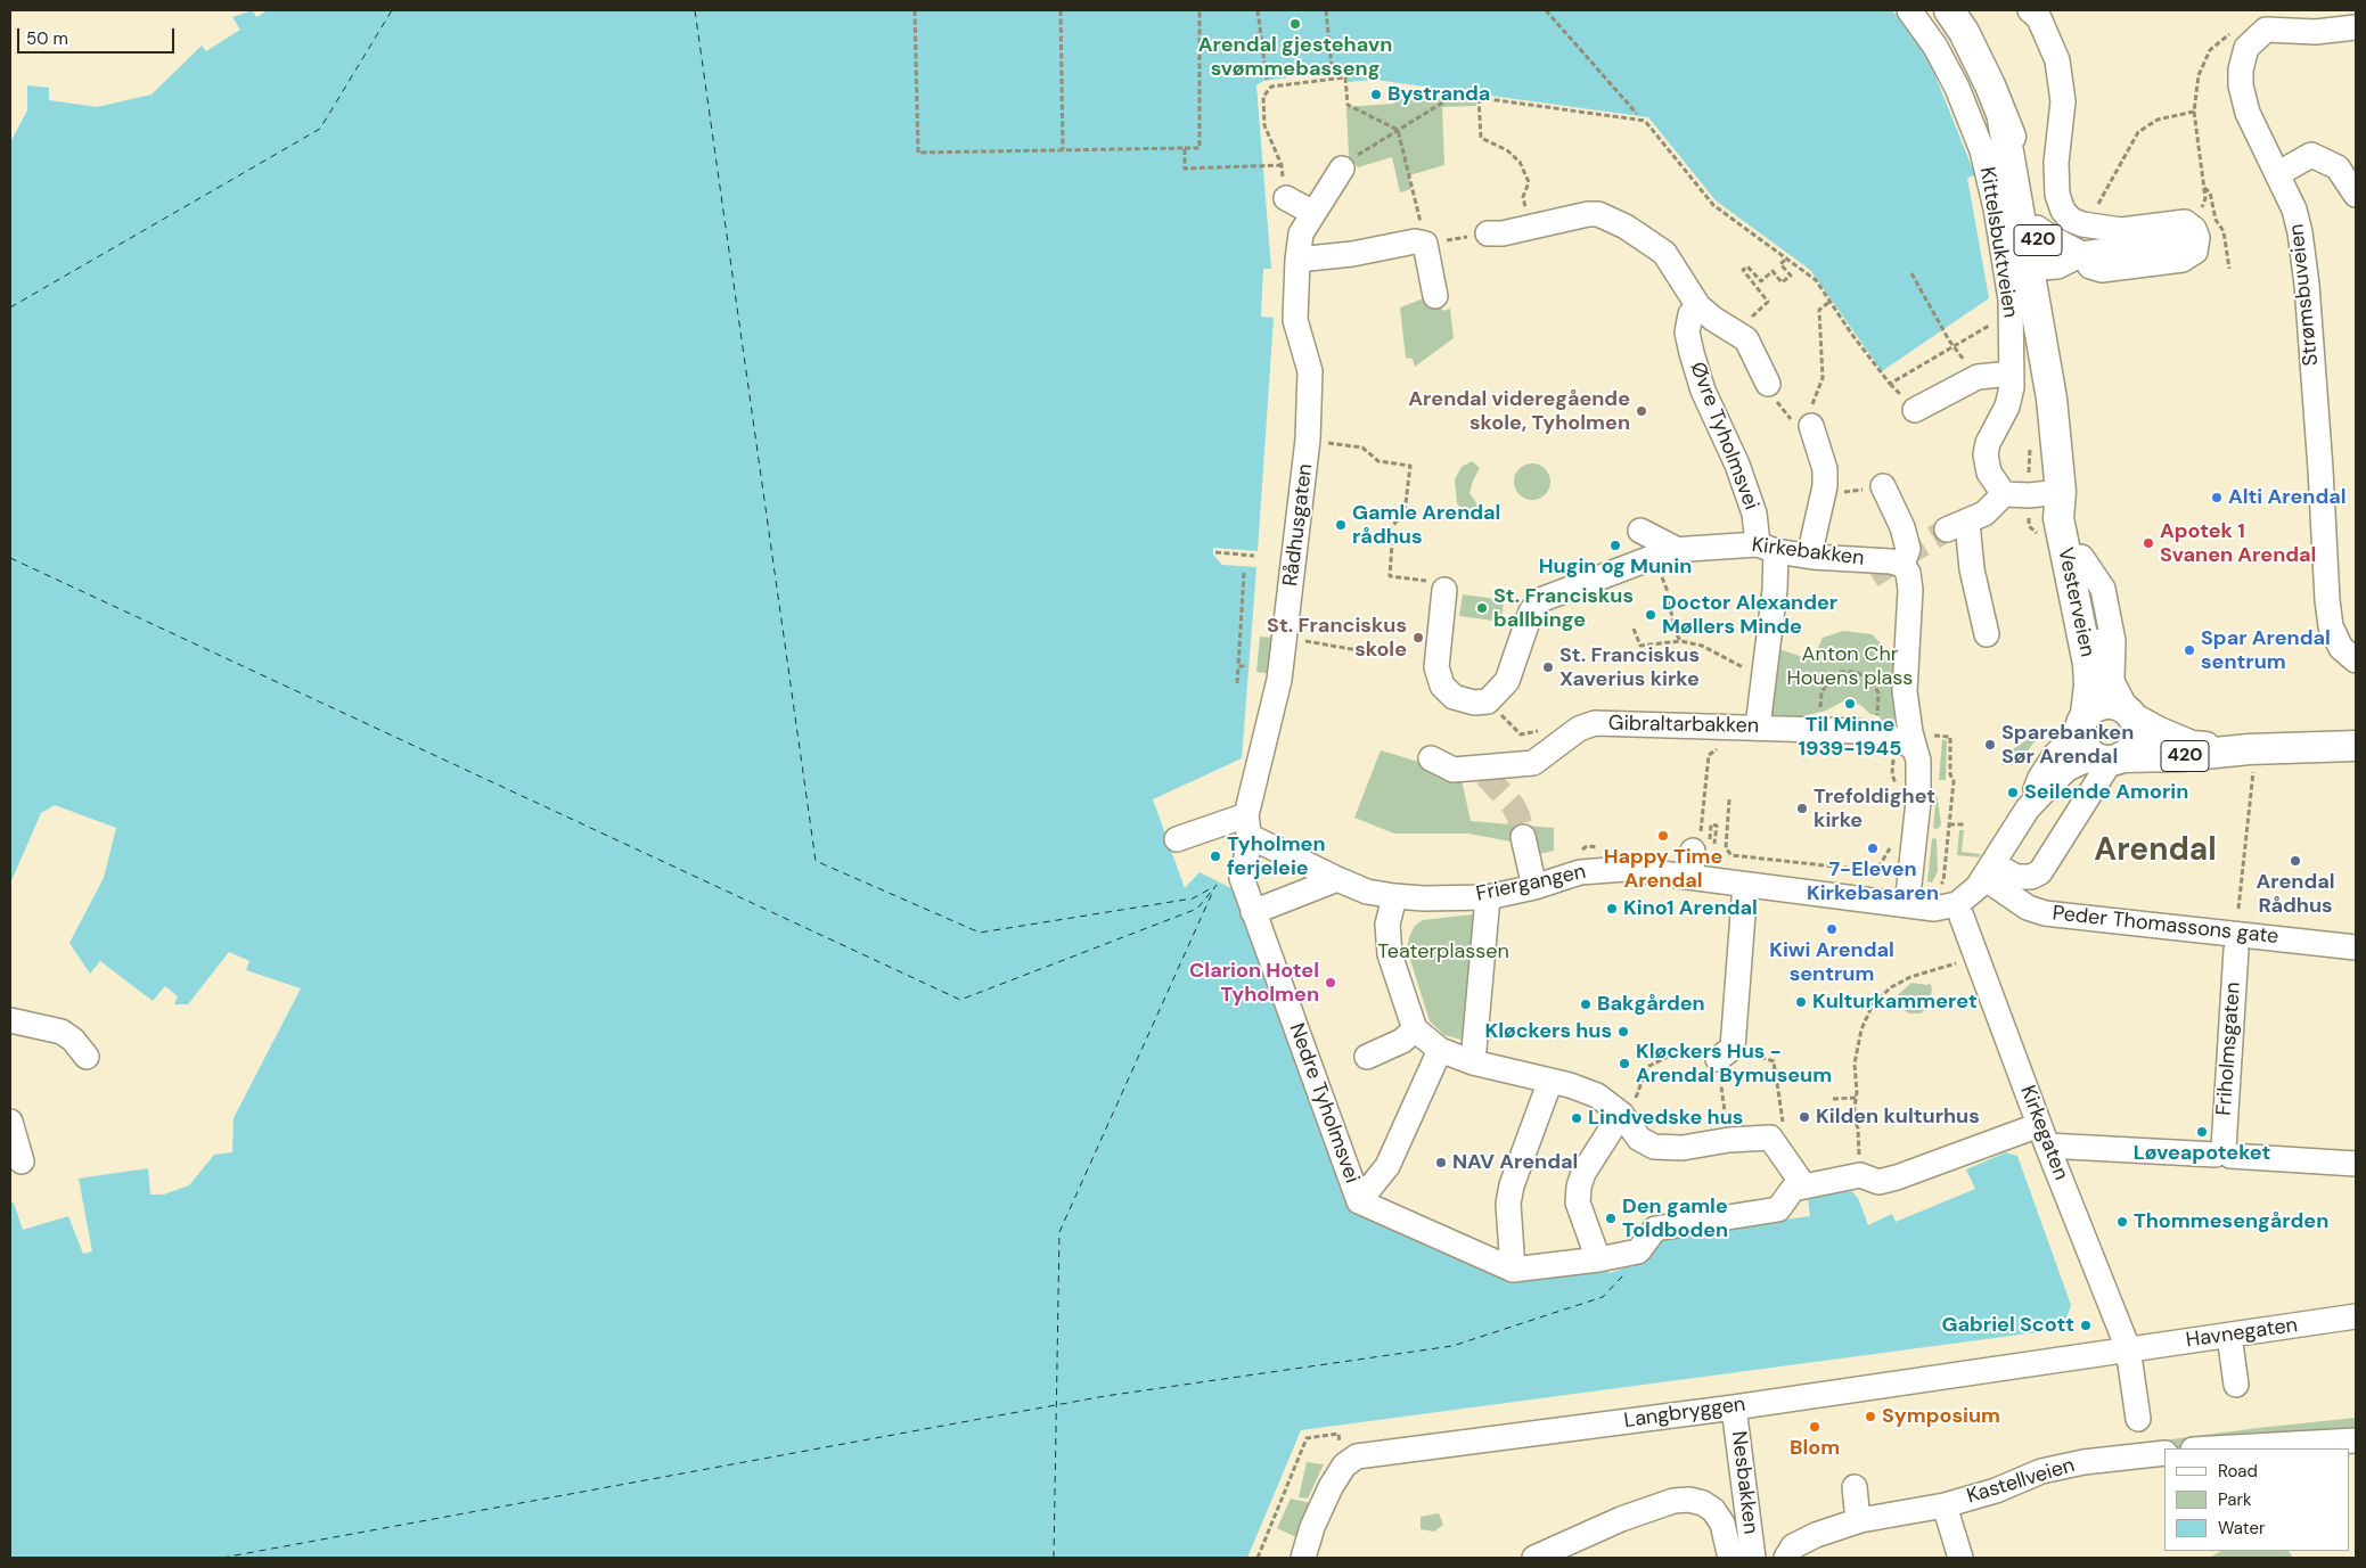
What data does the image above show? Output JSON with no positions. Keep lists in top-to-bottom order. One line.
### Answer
{"streets":{"main road":["420","Vesterveien"],"street":["Kittelsbuktveien","Strømsbuveien","Øvre Tyholmsvei","Rådhusgaten","Kirkebakken","Gibraltarbakken","Friergangen","Peder Thomassons gate","Friholmsgaten","Nedre Tyholmsvei","Kirkegaten","Havnegaten","Langbryggen","Kastellveien","Nesbakken"]},"crossings":[["420","Vesterveien"],["Øvre Tyholmsvei","Kirkebakken"],["Øvre Tyholmsvei","Gibraltarbakken"],["Rådhusgaten","Friergangen"],["Rådhusgaten","Nedre Tyholmsvei"],["Friergangen","Nedre Tyholmsvei"],["Friergangen","Kirkegaten"],["Kirkegaten","Havnegaten"],["Kirkegaten","Langbryggen"],["Havnegaten","Langbryggen"],["Langbryggen","Nesbakken"]],"districts":["Arendal"],"parks":["Anton Chr Houens plass","Teaterplassen"],"places":["Arendal gjestehavn svømmebasseng","Bystranda","Arendal videregående skole, Tyholmen","Alti Arendal","Gamle Arendal rådhus","Apotek 1 Svanen Arendal","Hugin og Munin","St. Franciskus ballbinge","Doctor Alexander Møllers Minde","St. Franciskus skole","Spar Arendal sentrum","St. Franciskus Xaverius kirke","Til Minne 1939-1945","Sparebanken Sør Arendal","Seilende Amorin","Trefoldighet kirke","Happy Time Arendal","7-Eleven Kirkebasaren","Tyholmen ferjeleie","Arendal Rådhus","Kino1 Arendal","Kiwi Arendal sentrum","Clarion Hotel Tyholmen","Kulturkammeret","Bakgården","Kløckers hus","Kløckers Hus - Arendal Bymuseum","Kilden kulturhus","Lindvedske hus","Løveapoteket","NAV Arendal","Den gamle Toldboden","Thommesengården","Gabriel Scott","Symposium","Blom"],"legend":["Road","Park","Water"],"scale_bar":"50 m"}
